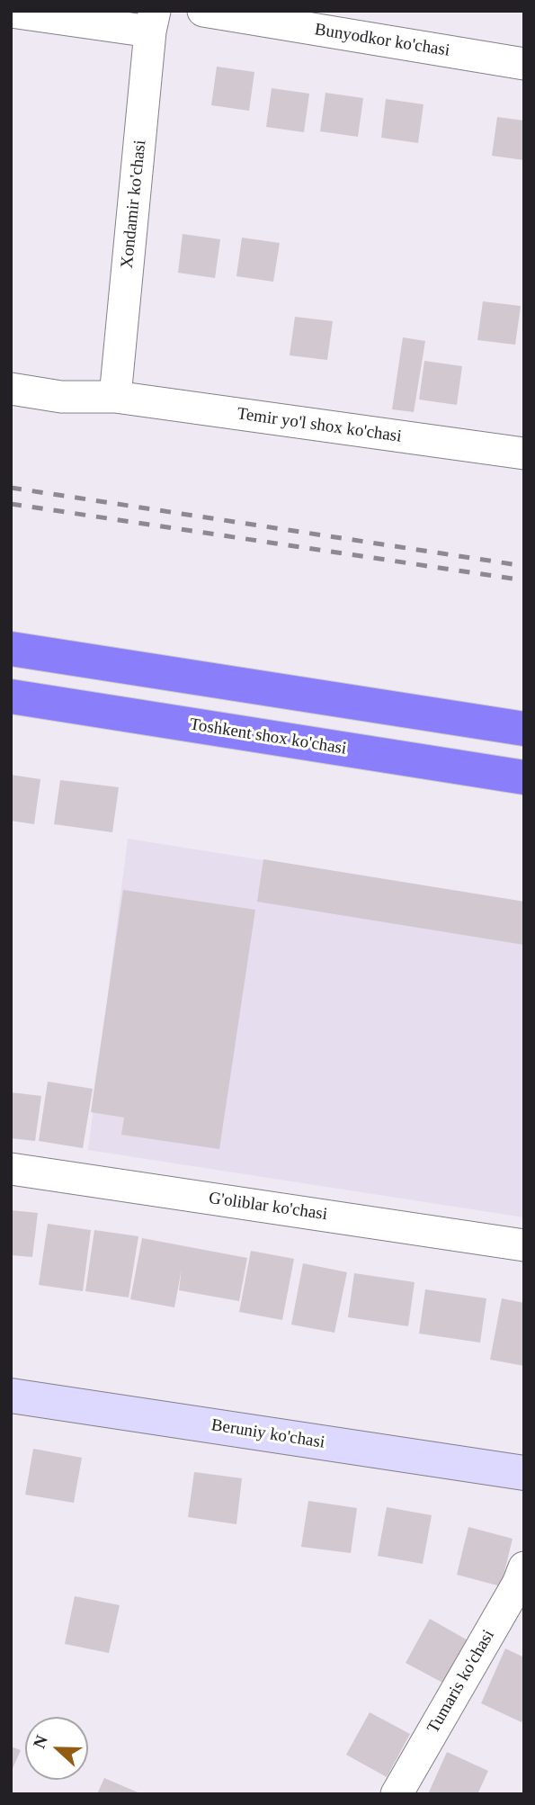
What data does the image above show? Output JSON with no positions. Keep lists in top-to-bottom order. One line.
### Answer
{"streets":{"highway":["Toshkent shox ko'chasi"],"street":["Bunyodkor ko'chasi","Xondamir ko'chasi","Temir yo'l shox ko'chasi","G'oliblar ko'chasi","Beruniy ko'chasi","Tumaris ko'chasi"]},"crossings":[["Xondamir ko'chasi","Temir yo'l shox ko'chasi"]],"north":"left"}
